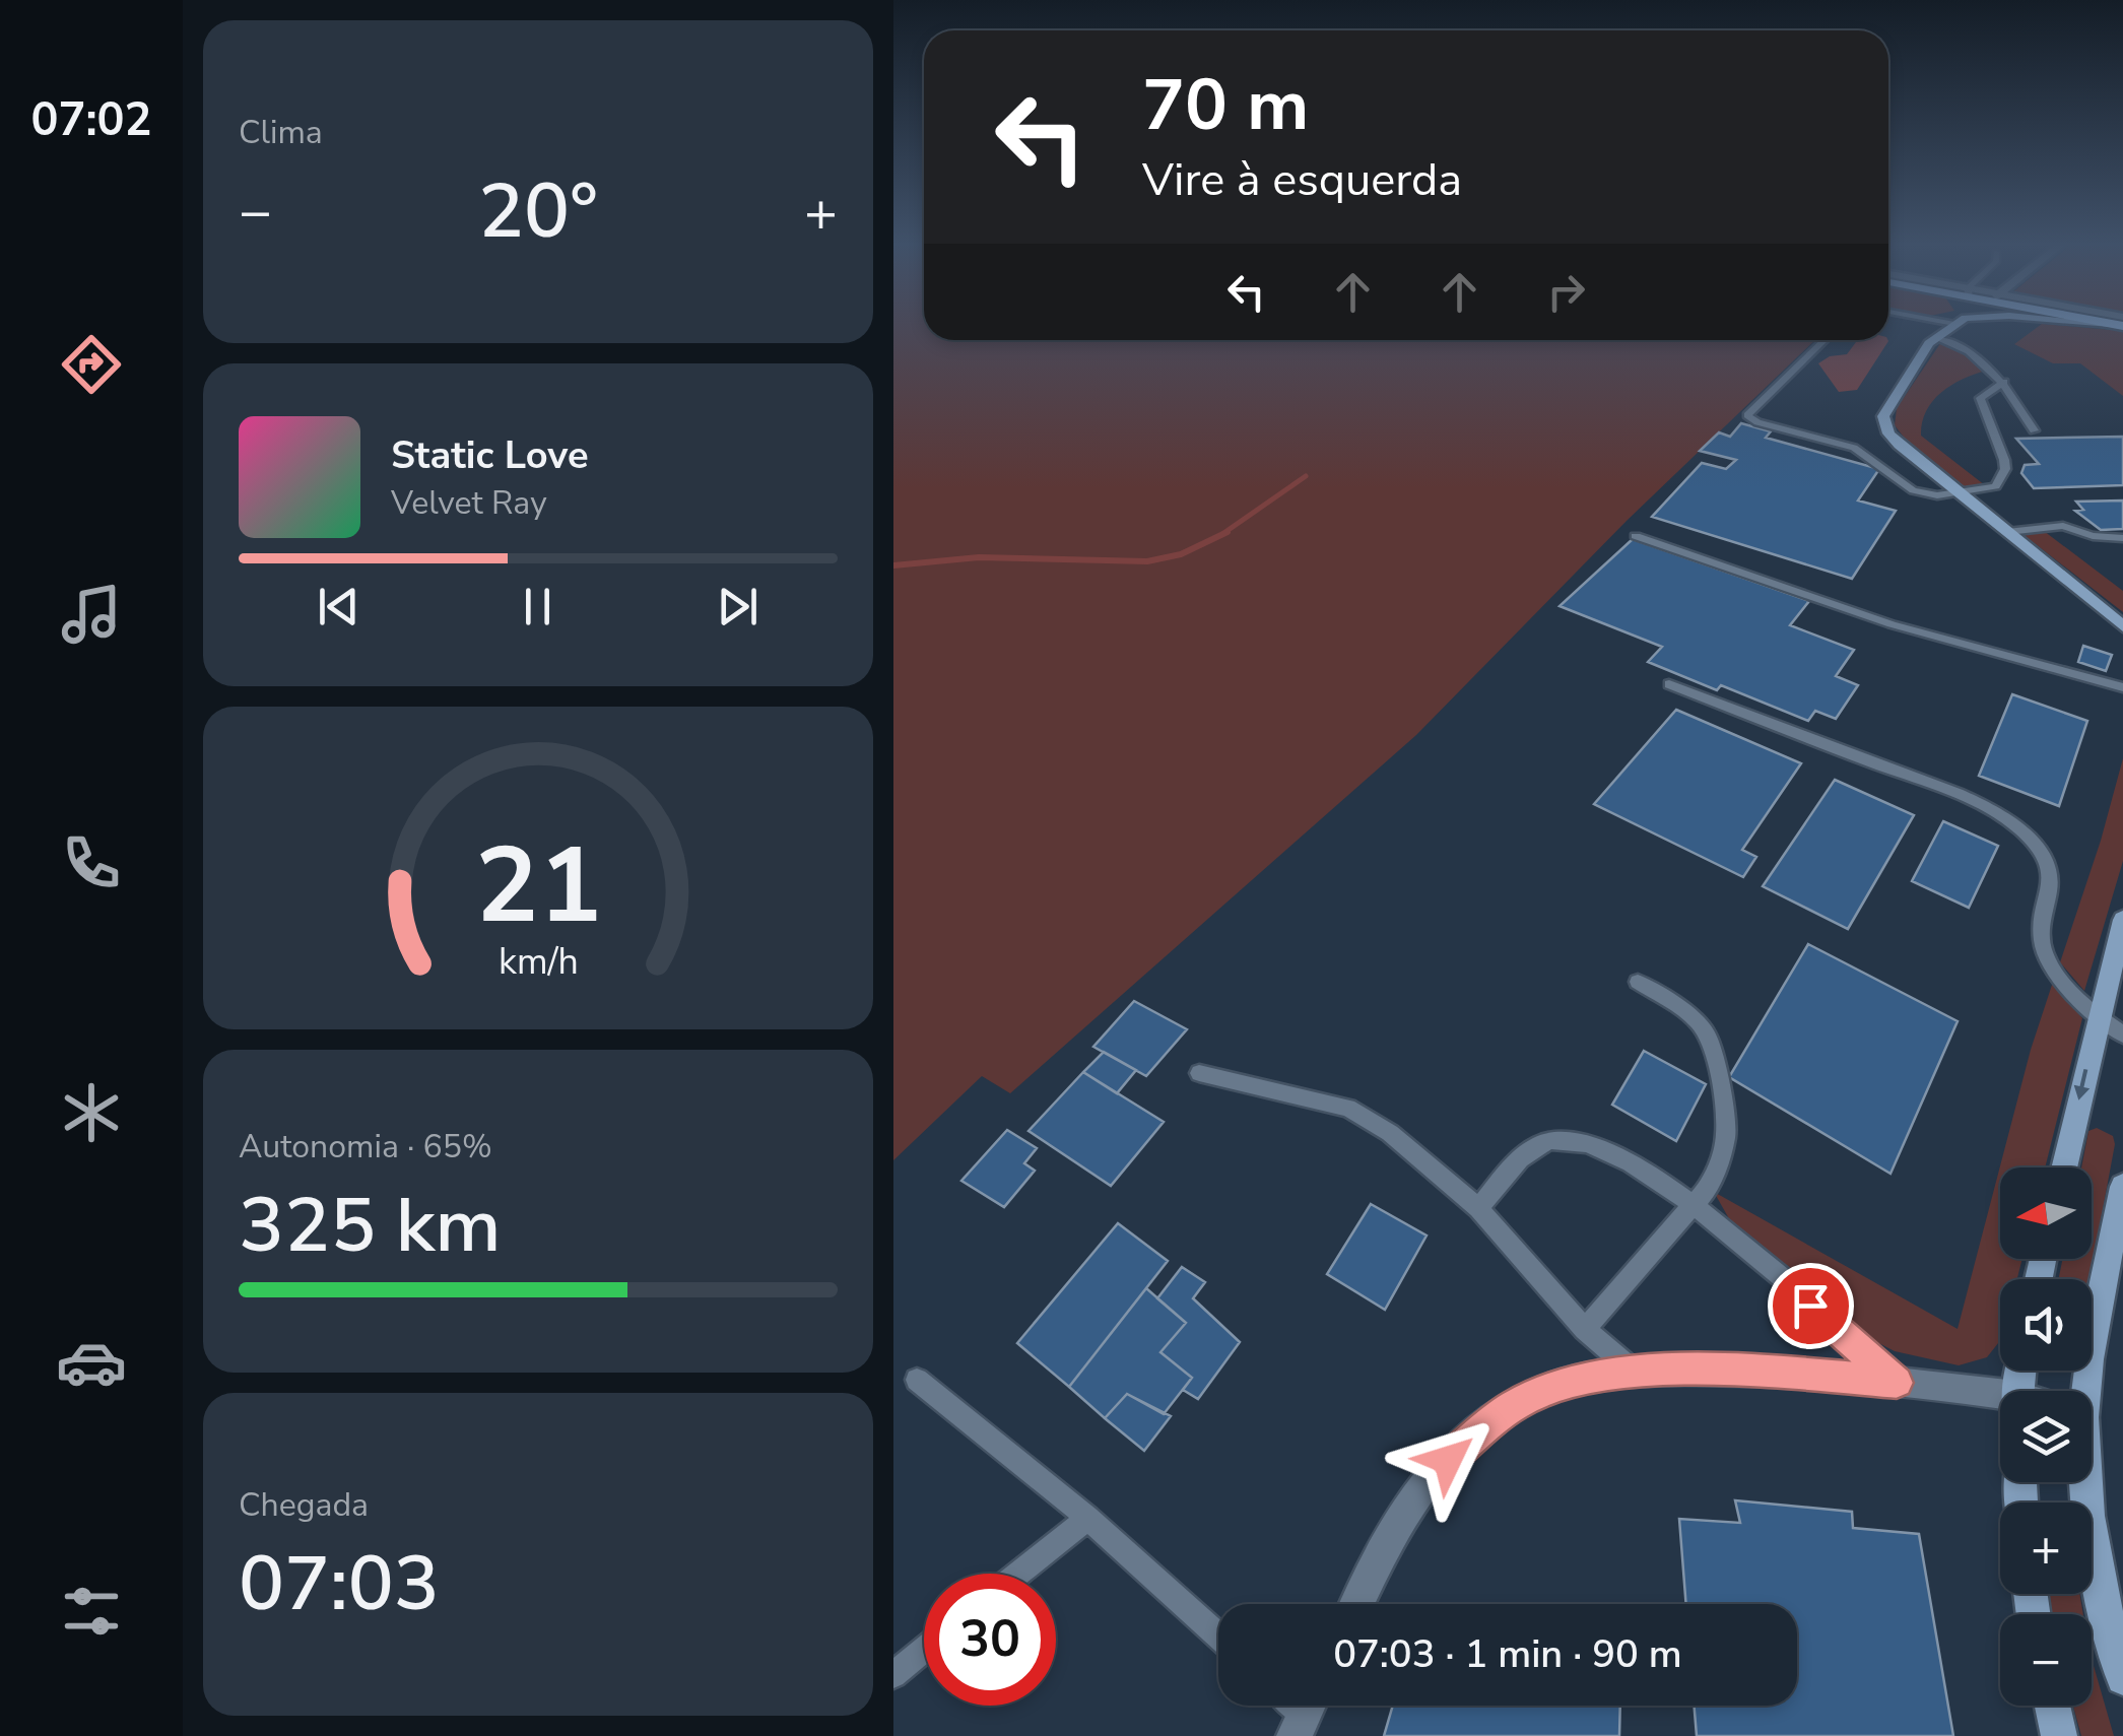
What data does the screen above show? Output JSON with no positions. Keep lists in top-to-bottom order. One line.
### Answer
{"north":"left","page":{"tabs":"07:02","tile":["Clima",["Autonomia · 65%","325 km"],["Chegada","07:03"]],"turn":["70 m","Vire à esquerda"],"heat":["−","20°","+"],"song":["Static Love","Velvet Ray"],"map_buttons":["+","−"],"limit":"30","trip":"07:03 · 1 min · 90 m","gauge":["21","km/h"]}}
